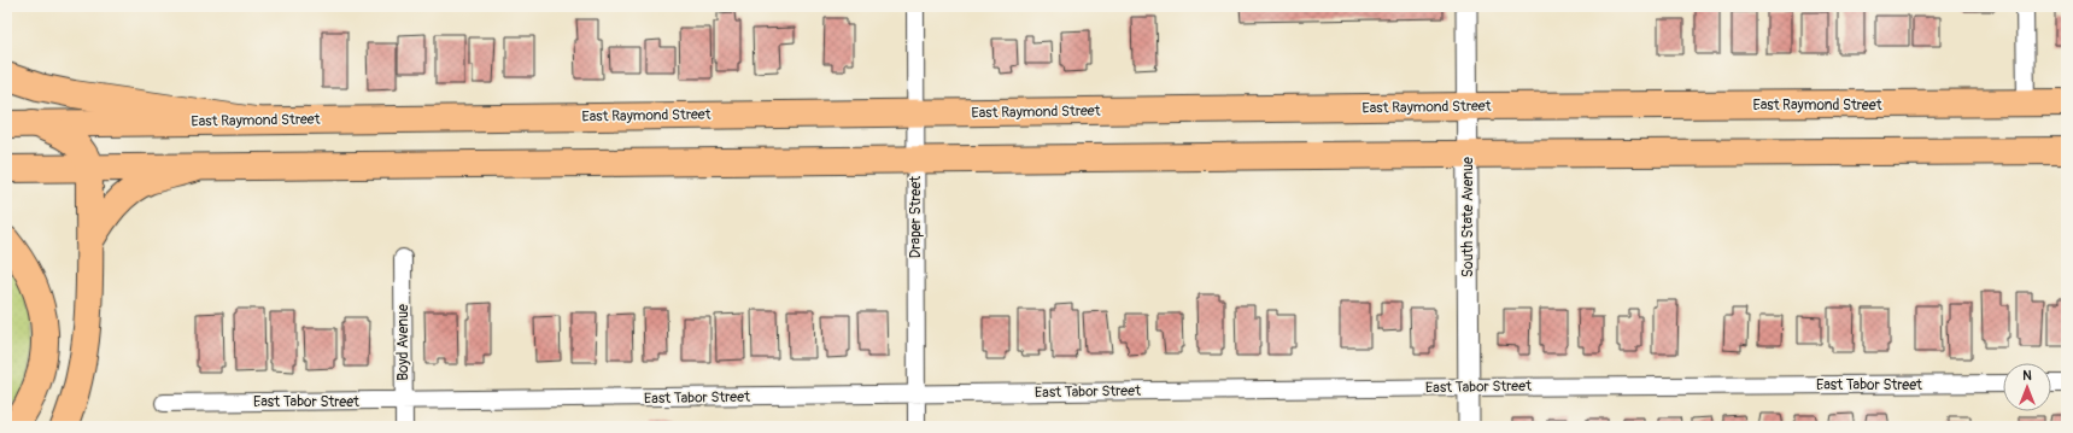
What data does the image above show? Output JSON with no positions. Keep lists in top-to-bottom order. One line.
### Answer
{"streets":{"main road":["East Raymond Street"],"street":["Draper Street","South State Avenue","Boyd Avenue","East Tabor Street"]},"crossings":[["East Raymond Street","Draper Street"],["East Raymond Street","South State Avenue"],["Draper Street","East Tabor Street"],["South State Avenue","East Tabor Street"],["Boyd Avenue","East Tabor Street"]],"north":"top"}
